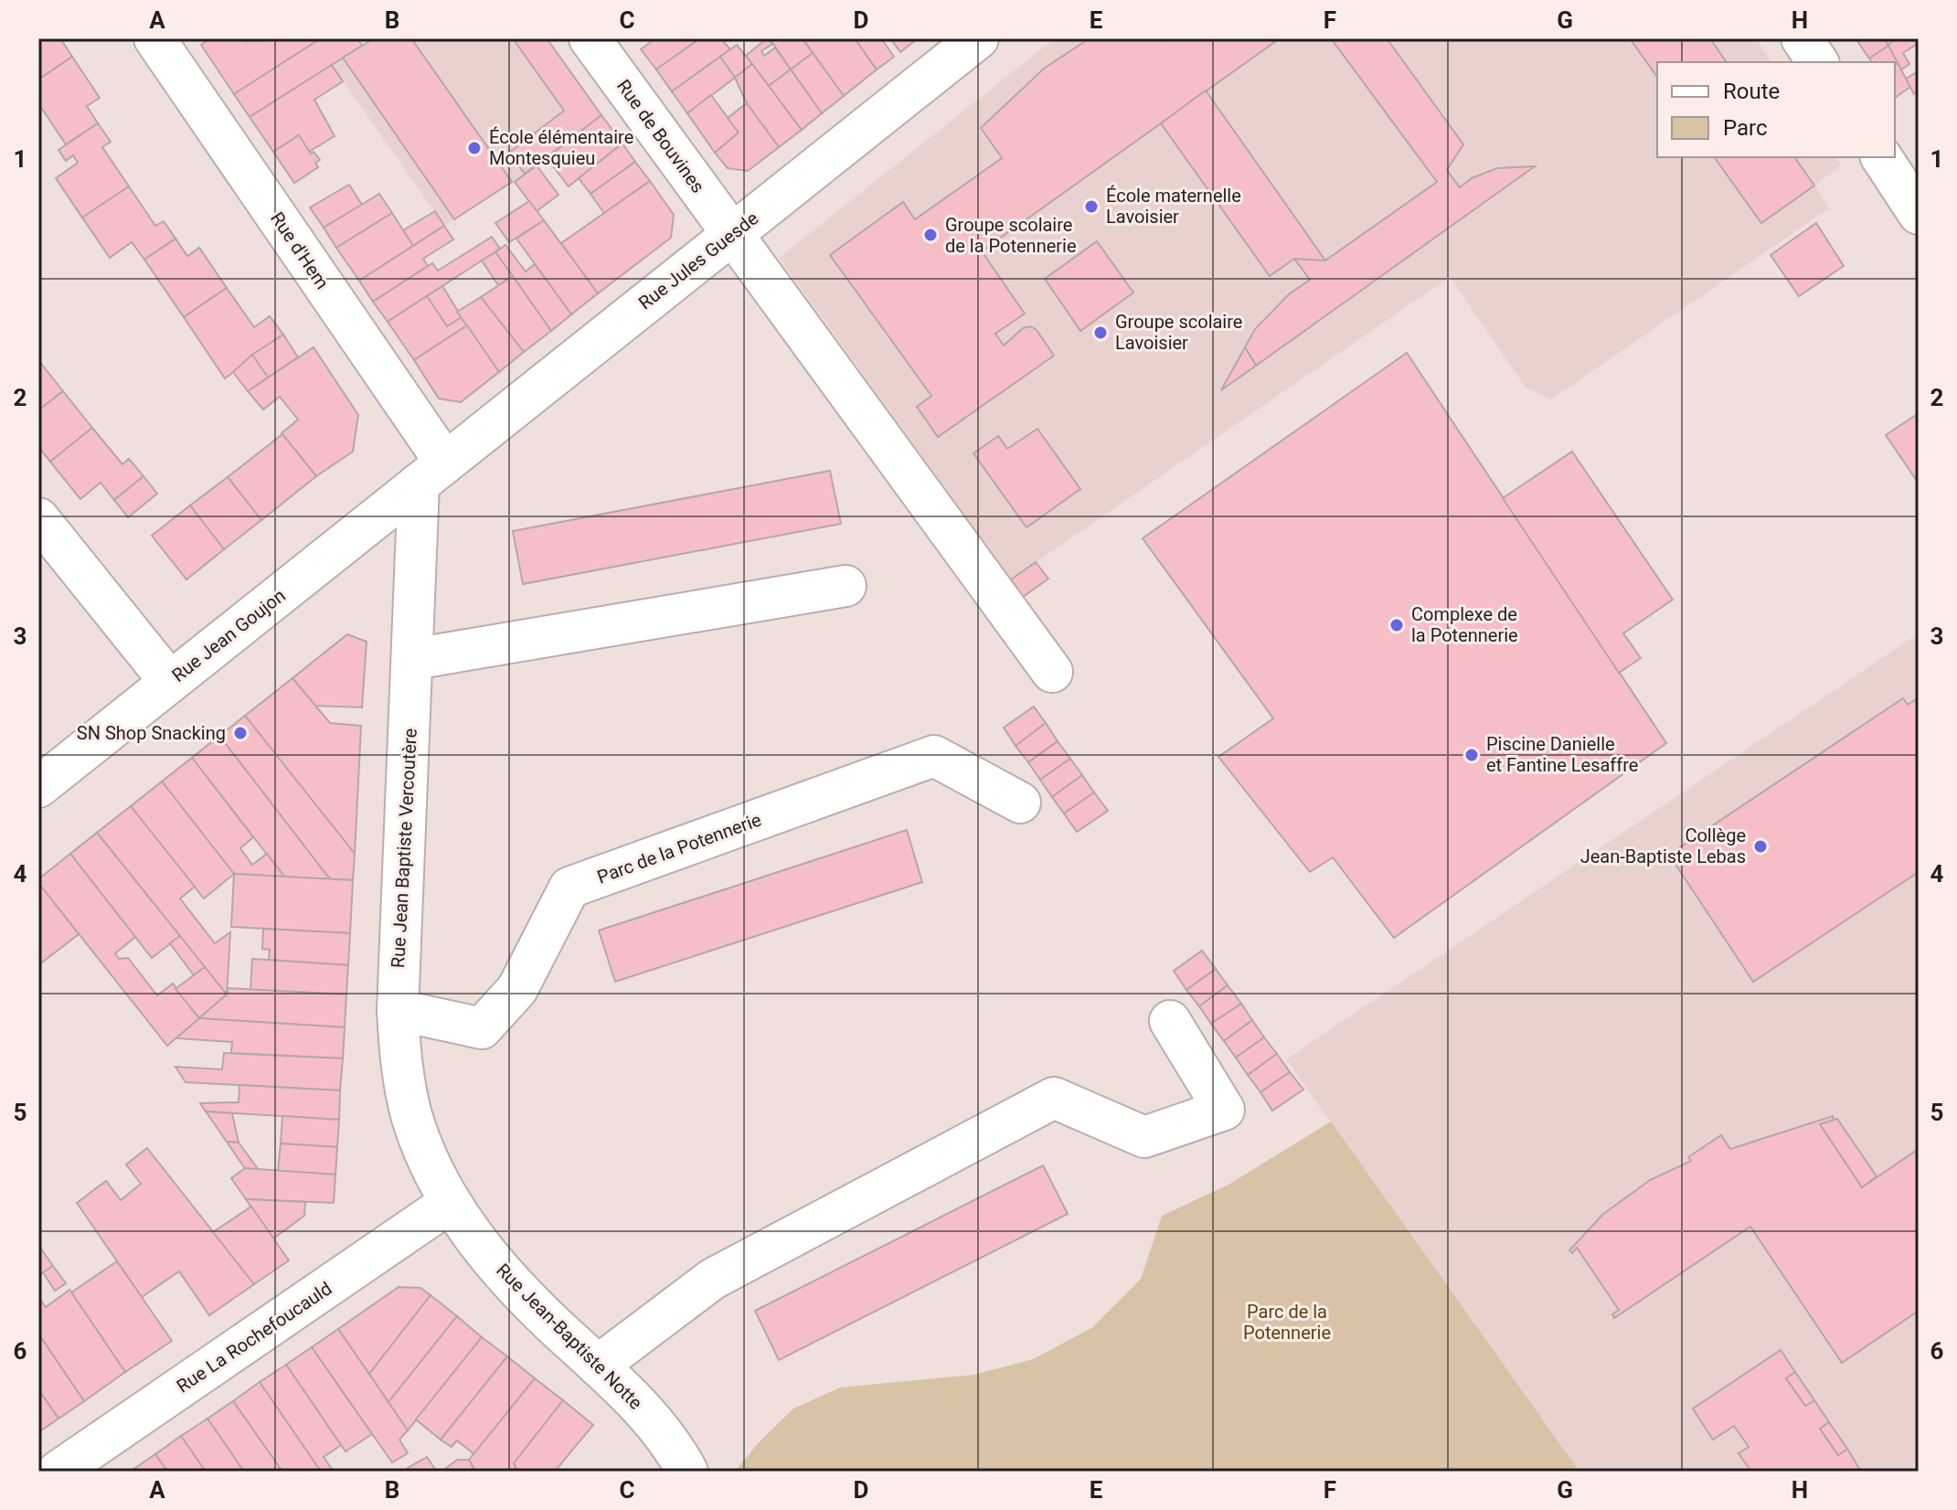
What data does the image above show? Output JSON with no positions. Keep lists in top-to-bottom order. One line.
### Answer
{"streets":{"street":["Rue de Bouvines","Rue d'Hem","Rue Jules Guesde","Rue Jean Goujon","Rue Jean Baptiste Vercoutère","Parc de la Potennerie","Rue Jean-Baptiste Notte","Rue La Rochefoucauld"]},"crossings":[["Rue de Bouvines","Rue Jules Guesde"],["Rue d'Hem","Rue Jules Guesde"],["Rue d'Hem","Rue Jean Goujon"],["Rue d'Hem","Rue Jean Baptiste Vercoutère"],["Rue Jules Guesde","Rue Jean Goujon"],["Rue Jules Guesde","Rue Jean Baptiste Vercoutère"],["Rue Jean Goujon","Rue Jean Baptiste Vercoutère"],["Rue Jean Baptiste Vercoutère","Parc de la Potennerie"],["Rue Jean Baptiste Vercoutère","Rue Jean-Baptiste Notte"],["Rue Jean Baptiste Vercoutère","Rue La Rochefoucauld"],["Rue Jean-Baptiste Notte","Rue La Rochefoucauld"]],"parks":["Parc de la Potennerie"],"places":["École élémentaire Montesquieu","École maternelle Lavoisier","Groupe scolaire de la Potennerie","Groupe scolaire Lavoisier","Complexe de la Potennerie","SN Shop Snacking","Piscine Danielle et Fantine Lesaffre","Collège Jean-Baptiste Lebas"],"legend":["Route","Parc"],"grid":{"columns":["A","B","C","D","E","F","G","H"],"rows":["1","2","3","4","5","6"]}}
